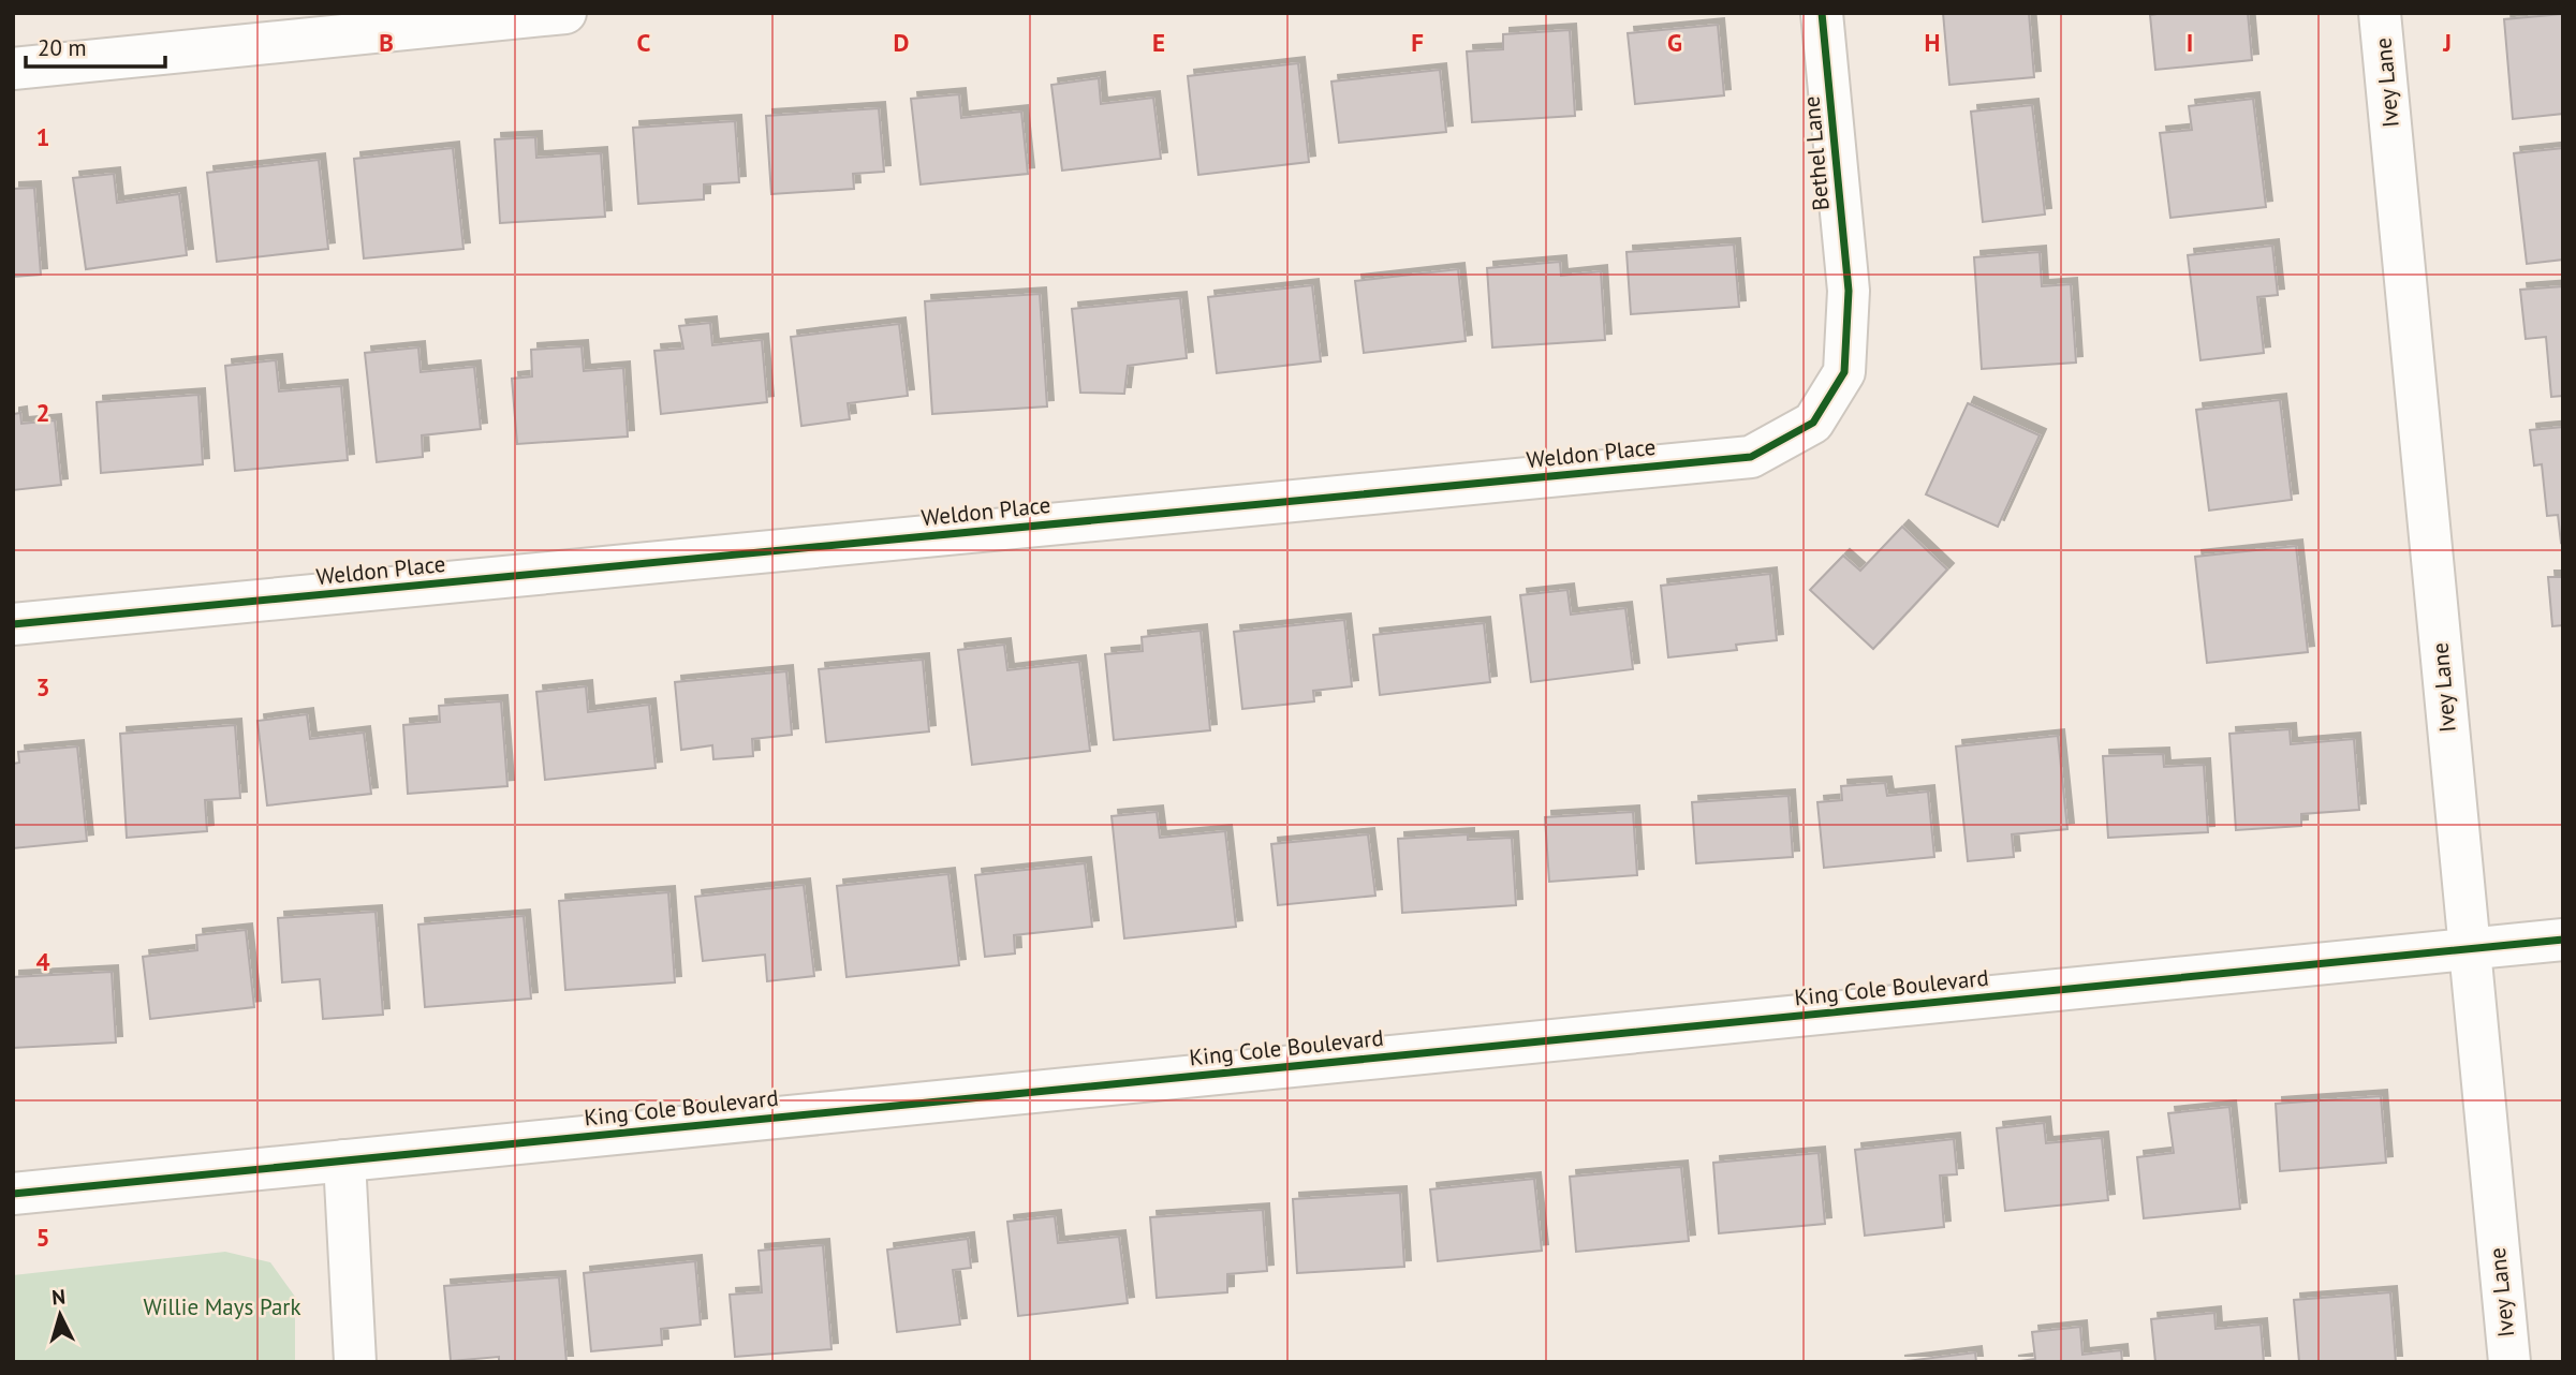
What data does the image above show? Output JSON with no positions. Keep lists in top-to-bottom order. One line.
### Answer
{"streets":{"street":["Ivey Lane","Bethel Lane","Weldon Place","King Cole Boulevard"]},"crossings":[["Ivey Lane","King Cole Boulevard"],["Bethel Lane","Weldon Place"]],"parks":["Willie Mays Park"],"scale_bar":"20 m","north":"top","grid":{"columns":["B","C","D","E","F","G","H","I","J"],"rows":["1","2","3","4","5"]}}
